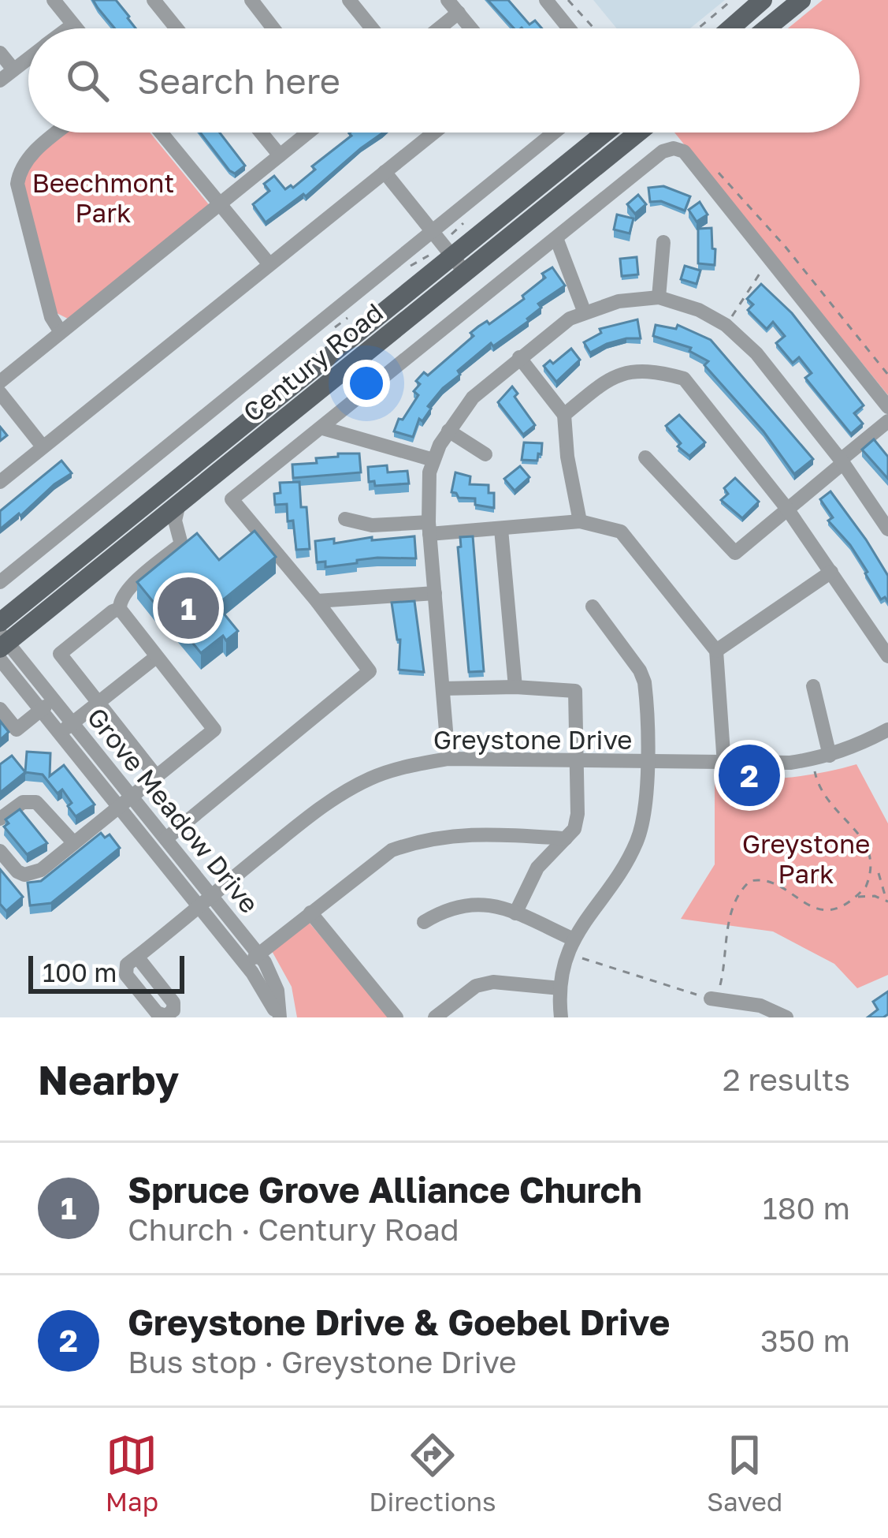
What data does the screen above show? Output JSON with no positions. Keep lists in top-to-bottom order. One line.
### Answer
{"streets":{"main road":["Century Road"],"street":["Greystone Drive","Grove Meadow Drive"]},"crossings":[["Century Road","Grove Meadow Drive"],["Greystone Drive","Grove Meadow Drive"]],"parks":["Beechmont Park","Greystone Park"],"scale_bar":"100 m","page":{"search":"Search here","pins":["1","2"],"scale":"100 m","heading":["Nearby","2 results"],"list":[{"mark":"1","name":"Spruce Grove Alliance Church","note":"Church · Century Road","value":"180 m"},{"mark":"2","name":"Greystone Drive & Goebel Drive","note":"Bus stop · Greystone Drive","value":"350 m"}],"nav":["Map","Directions","Saved"]}}
